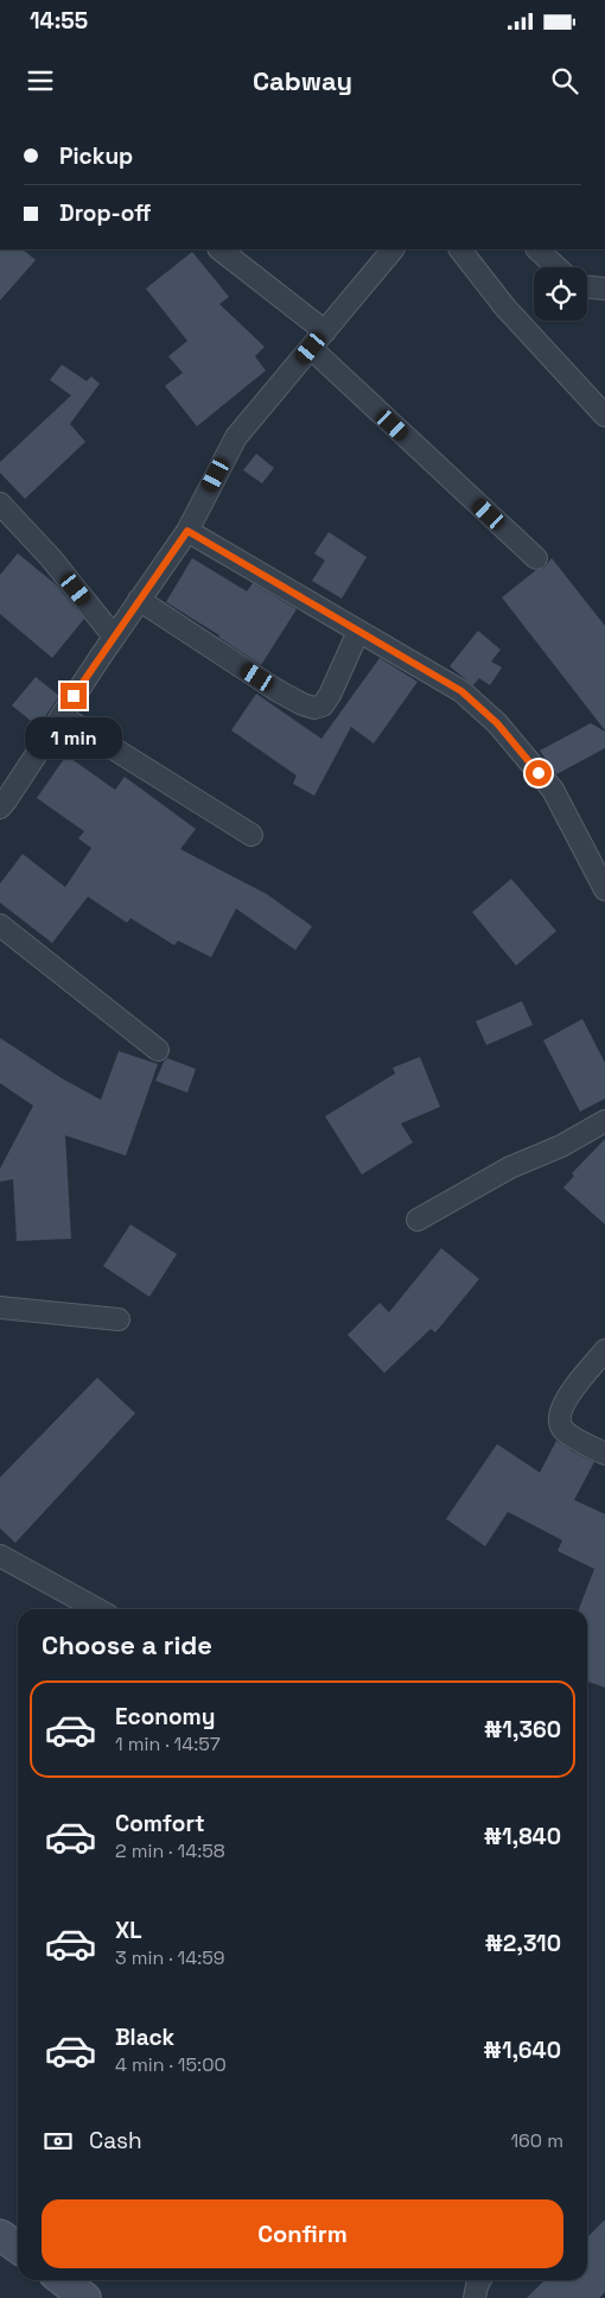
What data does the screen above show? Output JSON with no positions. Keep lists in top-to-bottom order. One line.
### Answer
{"page":{"status":"14:55","header":"Cabway","banner":["Pickup","Drop-off"],"bubble":"1 min","heading":"Choose a ride","list":[{"name":"Economy","note":"1 min · 14:57","value":"₦1,360"},{"name":"Comfort","note":"2 min · 14:58","value":"₦1,840"},{"name":"XL","note":"3 min · 14:59","value":"₦2,310"},{"name":"Black","note":"4 min · 15:00","value":"₦1,640"}],"pay":["Cash","160 m"],"buttons":"Confirm"}}
